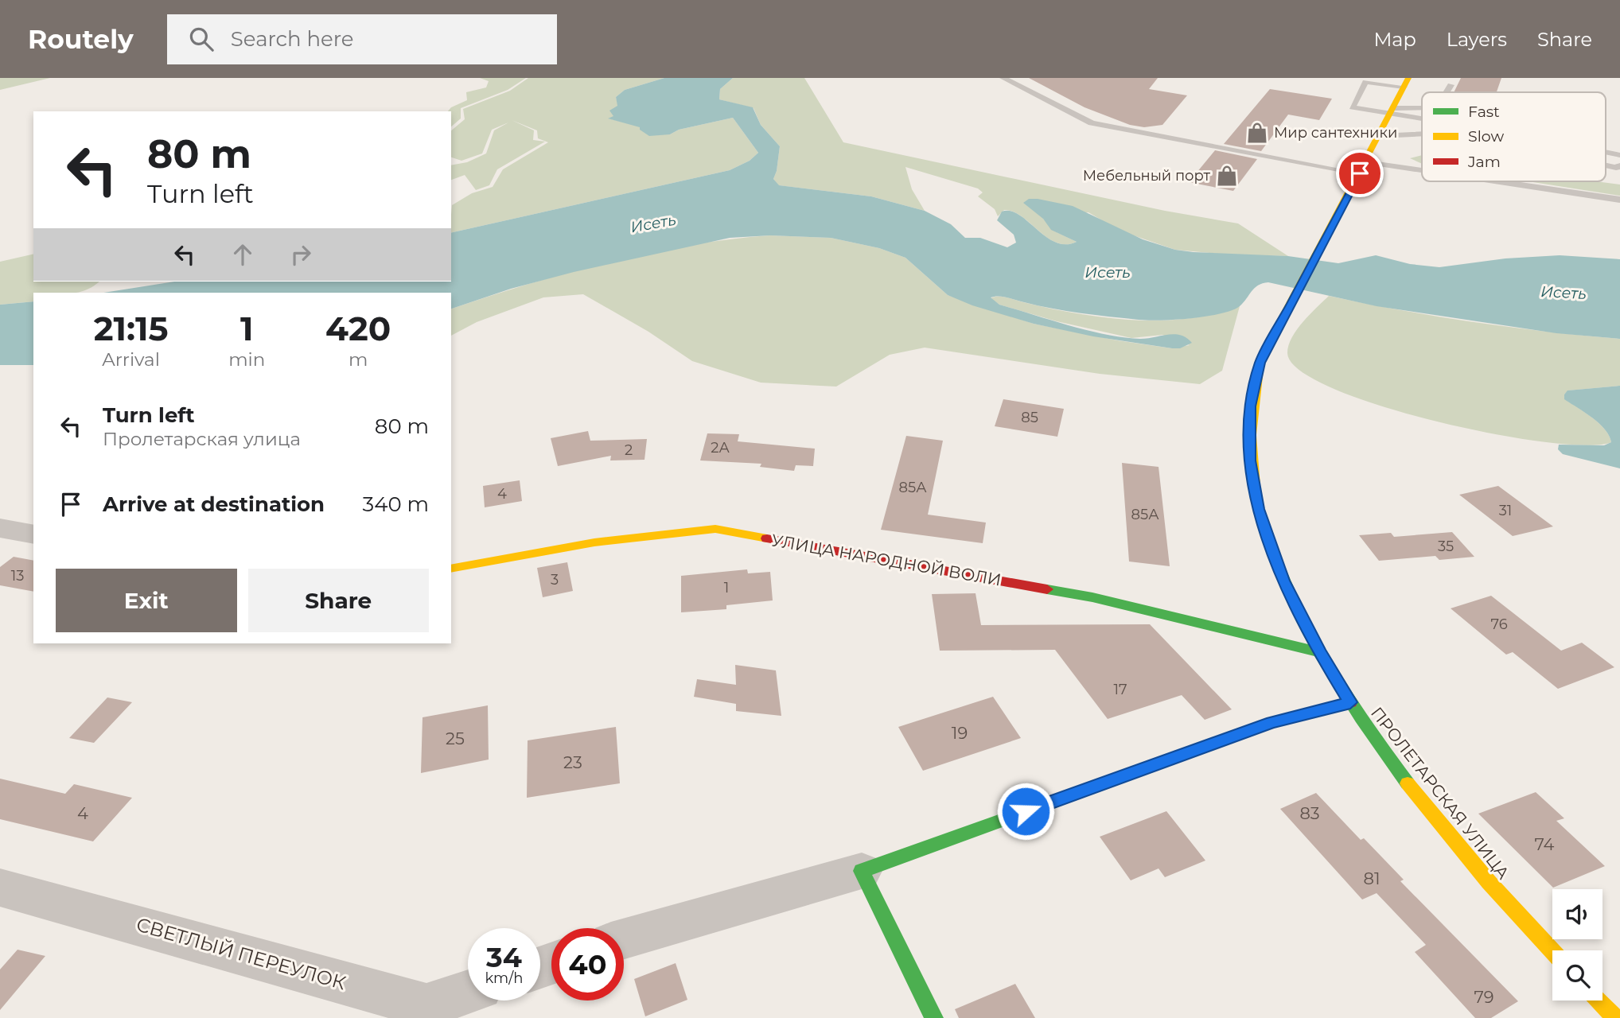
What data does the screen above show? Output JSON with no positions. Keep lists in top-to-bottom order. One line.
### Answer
{"streets":{"main road":["УЛИЦА НАРОДНОЙ ВОЛИ","ПРОЛЕТАРСКАЯ УЛИЦА"],"street":["СВЕТЛЫЙ ПЕРЕУЛОК"]},"crossings":[["УЛИЦА НАРОДНОЙ ВОЛИ","ПРОЛЕТАРСКАЯ УЛИЦА"]],"water":["Исеть"],"places":{"shop":["Мир сантехники","Мебельный порт"]},"house_numbers":["85","2А","2","85А","4","31","85А","35","13","3","1","76","17","19","25","23","4","83","74","81","79"],"legend":["Fast","Slow","Jam"],"page":{"header":"Routely","search":"Search here","nav":["Map","Layers","Share"],"turn":["80 m","Turn left"],"eta":["21:15","Arrival","1","min","420","m"],"list":[{"name":"Turn left","note":"Пролетарская улица","value":"80 m"},{"name":"Arrive at destination","value":"340 m"}],"buttons":["Exit","Share"],"speed":"34 km/h","limit":"40"}}
